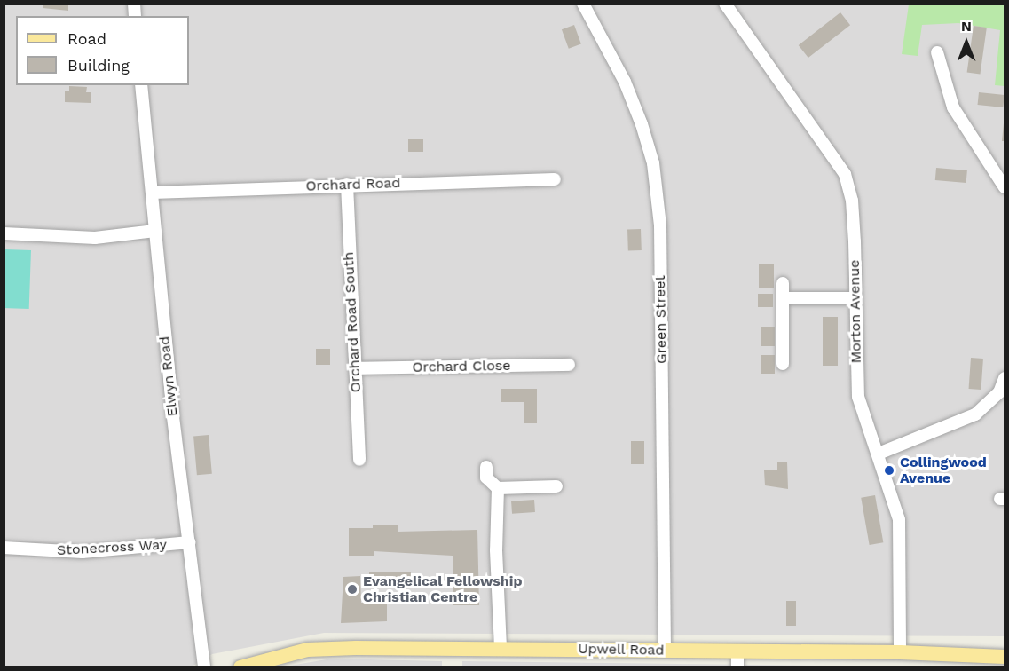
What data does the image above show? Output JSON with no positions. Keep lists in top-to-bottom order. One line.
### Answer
{"streets":{"main road":["Upwell Road"],"street":["Orchard Road","Morton Avenue","Green Street","Orchard Road South","Orchard Close","Elwyn Road","Stonecross Way"]},"crossings":[["Orchard Road","Orchard Road South"],["Orchard Road","Elwyn Road"],["Morton Avenue","Upwell Road"],["Green Street","Upwell Road"],["Orchard Road South","Orchard Close"],["Elwyn Road","Stonecross Way"]],"places":["Collingwood Avenue","Evangelical Fellowship Christian Centre"],"legend":["Road","Building"],"north":"top"}
